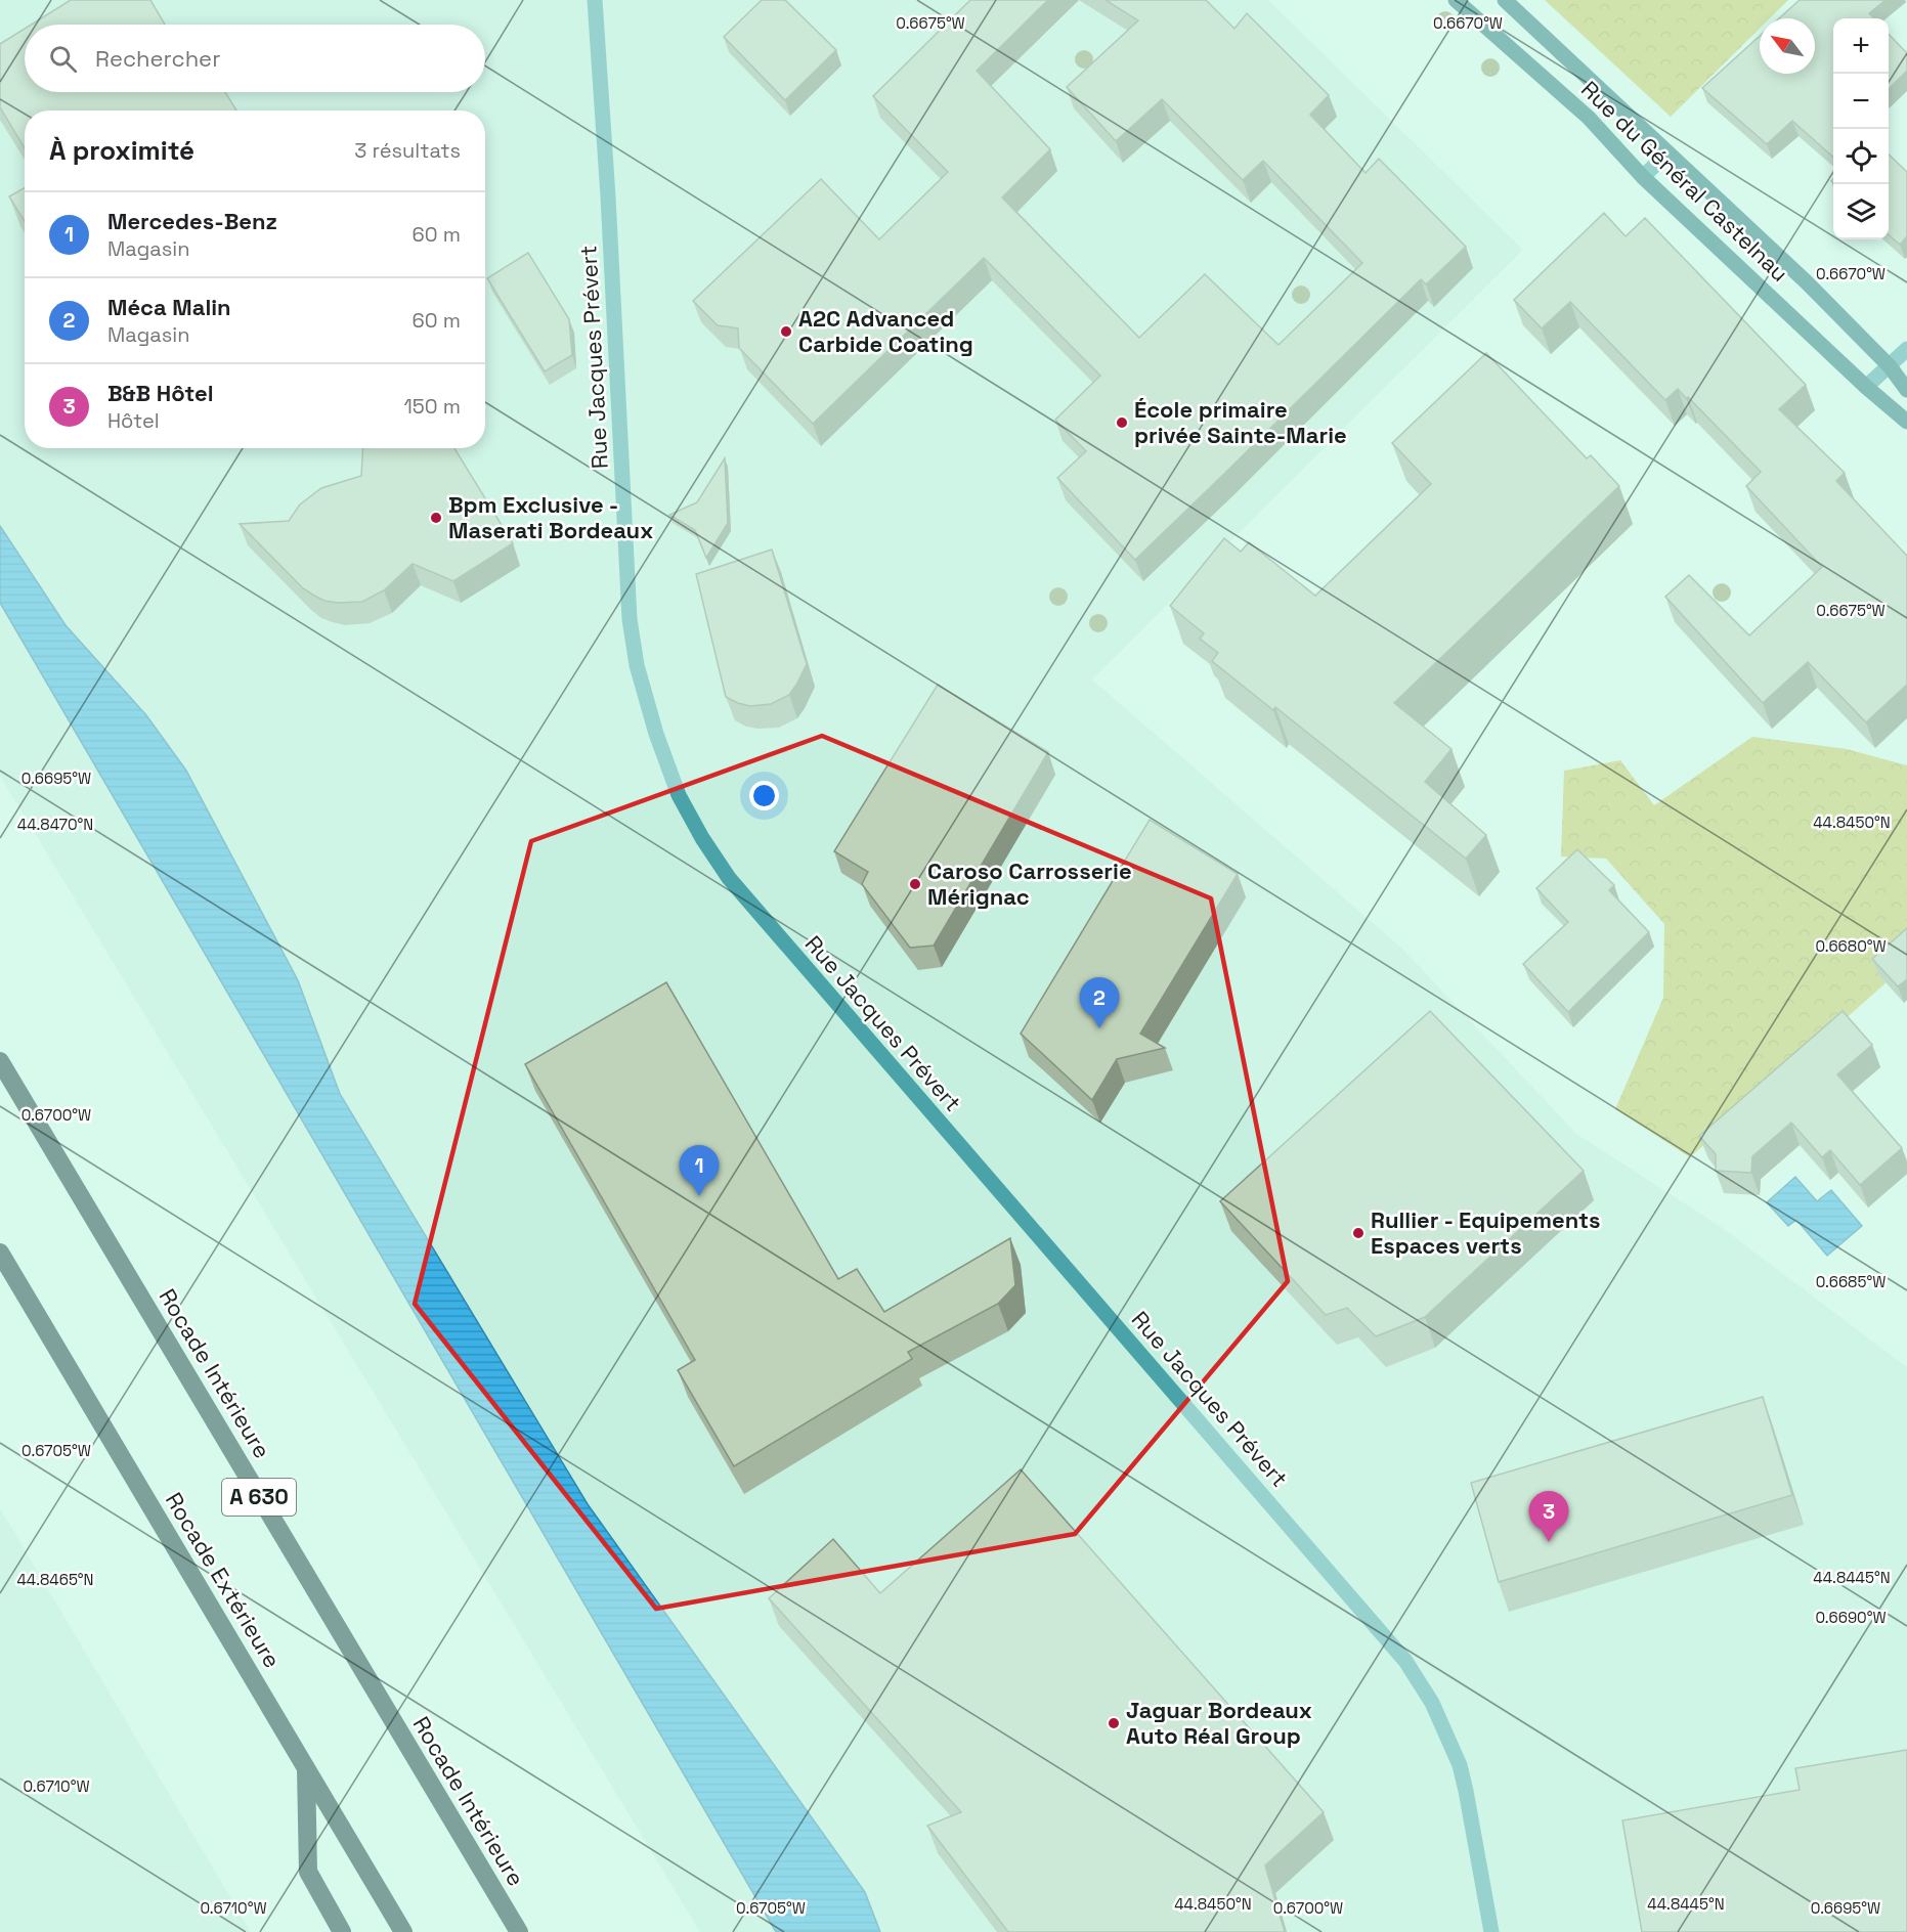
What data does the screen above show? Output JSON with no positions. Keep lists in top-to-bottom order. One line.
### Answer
{"streets":{"highway":["Rocade Intérieure","A 630","Rocade Extérieure"],"street":["Rue du Général Castelnau","Rue Jacques Prévert"]},"places":["A2C Advanced Carbide Coating","École primaire privée Sainte-Marie","Bpm Exclusive - Maserati Bordeaux","Caroso Carrosserie Mérignac","Rullier - Equipements Espaces verts","Jaguar Bordeaux Auto Réal Group"],"north":"top left","page":{"map_buttons":["+","−"],"search":"Rechercher","heading":["À proximité","3 résultats"],"list":[{"mark":"1","name":"Mercedes-Benz","note":"Magasin","value":"60 m"},{"mark":"2","name":"Méca Malin","note":"Magasin","value":"60 m"},{"mark":"3","name":"B&B Hôtel","note":"Hôtel","value":"150 m"}],"pins":["2","1","3"]},"coordinates":["0.6670°W","0.6675°W","0.6695°W","44.8450°N","44.8470°N","0.6680°W","0.6700°W","0.6685°W","0.6705°W","44.8445°N","44.8465°N","0.6690°W","0.6710°W"]}
